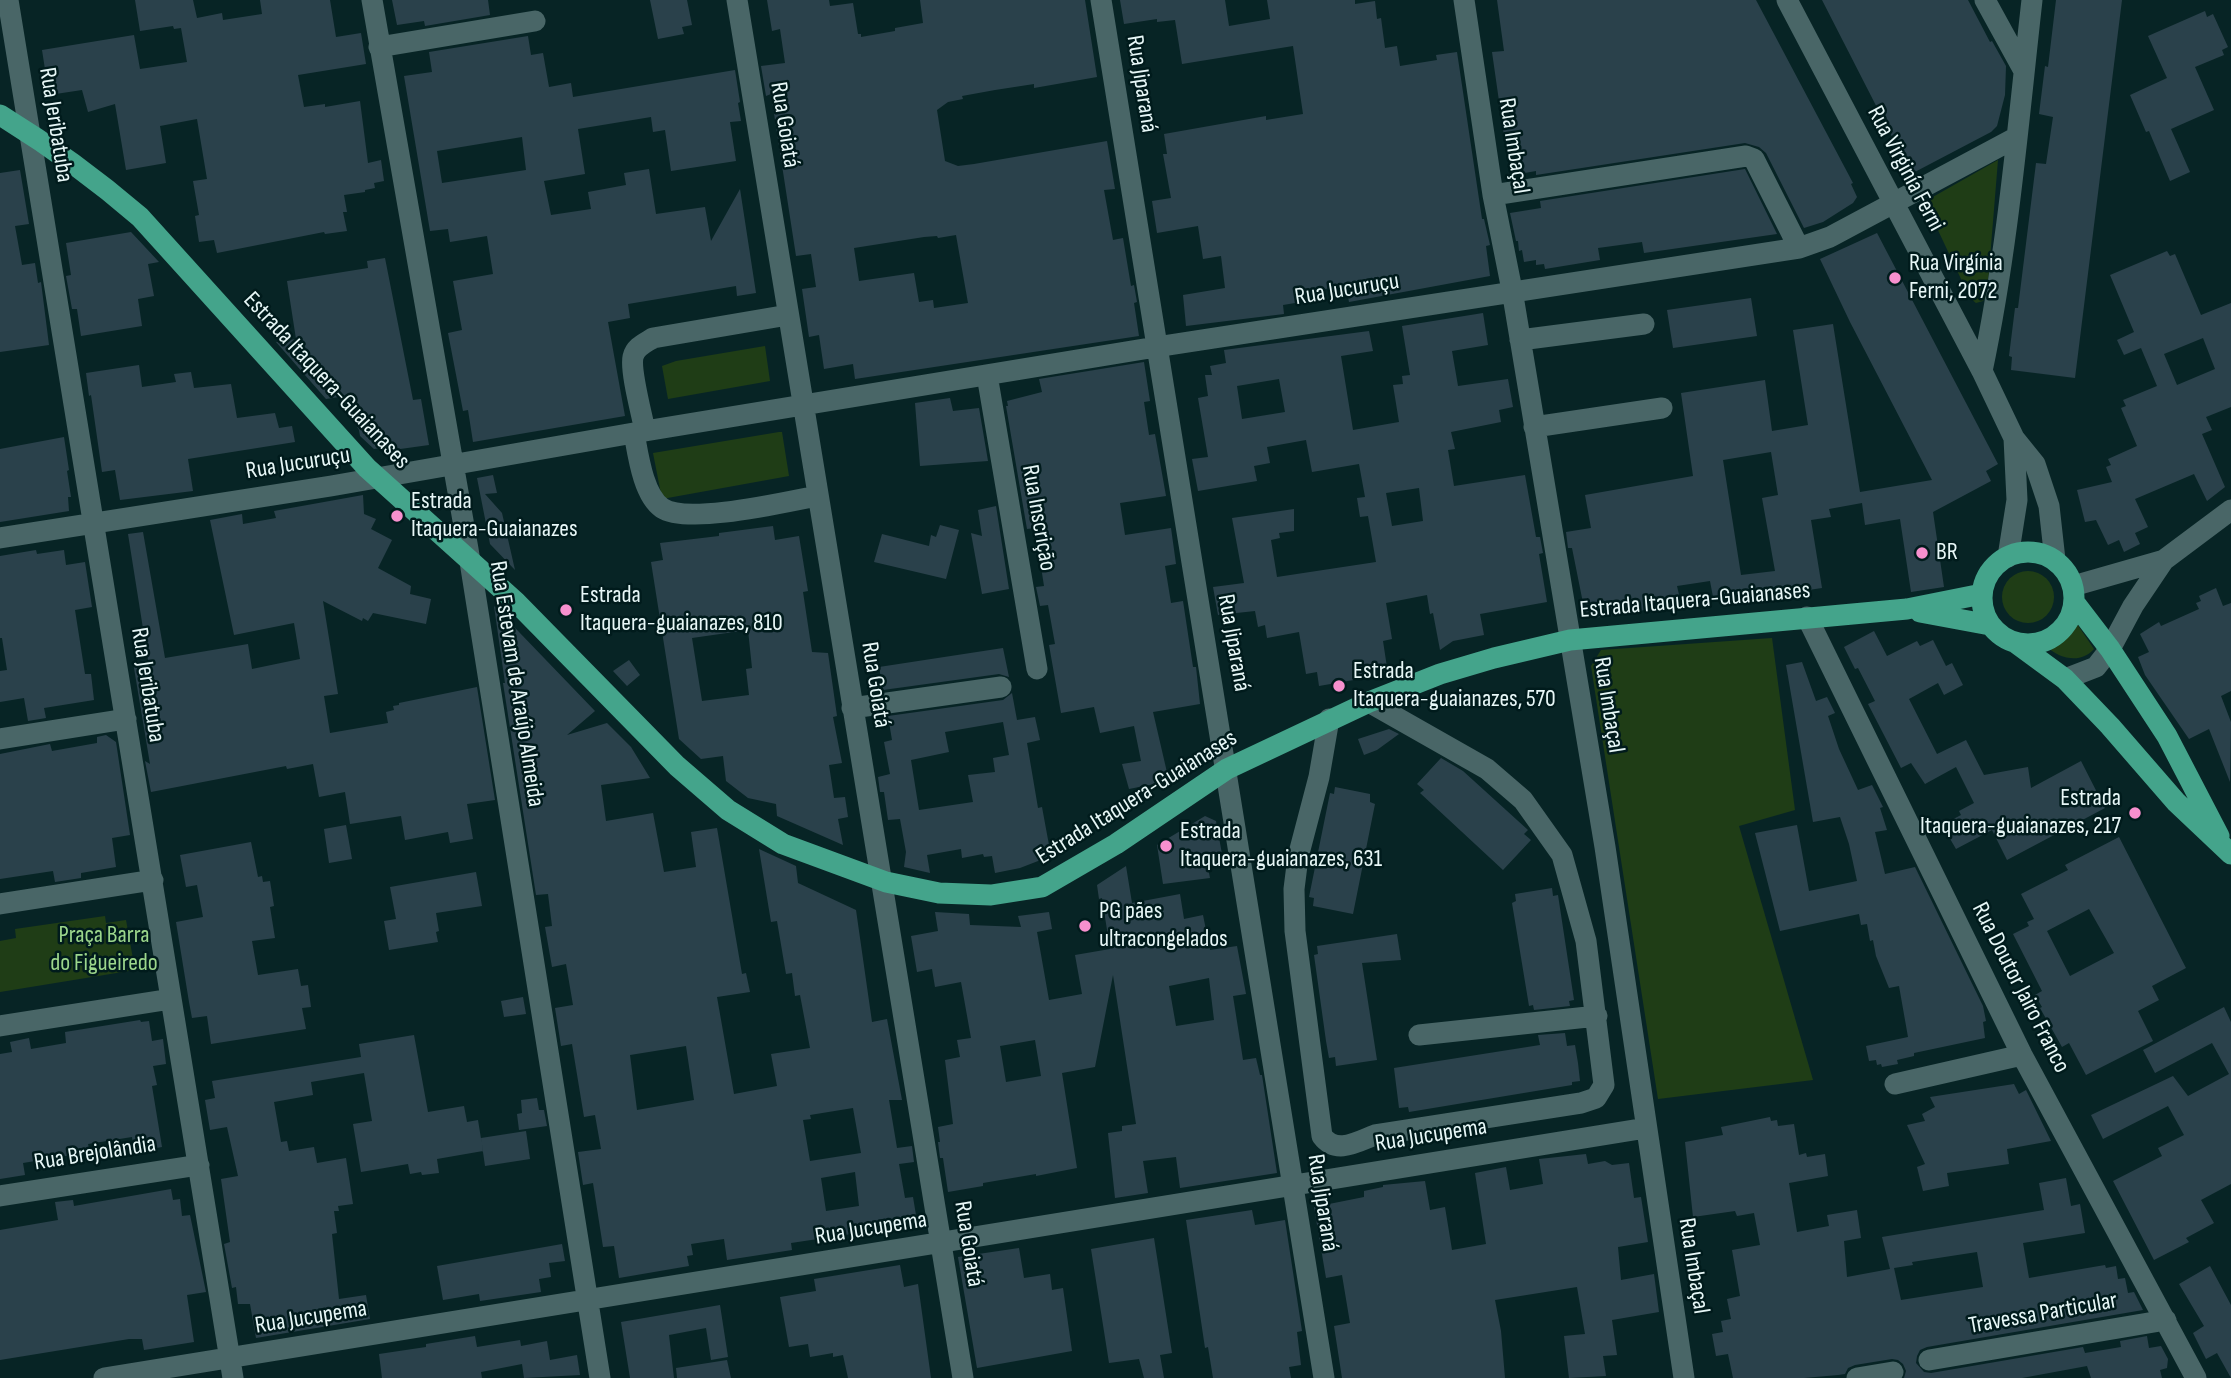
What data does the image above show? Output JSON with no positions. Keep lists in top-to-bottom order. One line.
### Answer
{"streets":{"main road":["Estrada Itaquera-Guaianases"],"street":["Rua Jiparaná","Rua Jeribatuba","Rua Goiatá","Rua Imbaçal","Rua Virginía Ferni","Rua Jucuruçu","Rua Inscrição","Rua Estevam de Araújo Almeida","Rua Doutor Jairo Franco","Rua Jucupema","Rua Brejolândia","Travessa Particular"]},"crossings":[["Rua Jiparaná","Rua Jucuruçu"],["Rua Jiparaná","Estrada Itaquera-Guaianases"],["Rua Jiparaná","Rua Jucupema"],["Rua Jeribatuba","Rua Jucuruçu"],["Rua Jeribatuba","Estrada Itaquera-Guaianases"],["Rua Jeribatuba","Rua Jucupema"],["Rua Jeribatuba","Rua Brejolândia"],["Rua Goiatá","Rua Jucuruçu"],["Rua Goiatá","Estrada Itaquera-Guaianases"],["Rua Goiatá","Rua Jucupema"],["Rua Imbaçal","Rua Jucuruçu"],["Rua Imbaçal","Estrada Itaquera-Guaianases"],["Rua Imbaçal","Rua Jucupema"],["Rua Virginía Ferni","Rua Jucuruçu"],["Rua Virginía Ferni","Estrada Itaquera-Guaianases"],["Rua Jucuruçu","Estrada Itaquera-Guaianases"],["Rua Jucuruçu","Rua Inscrição"],["Rua Jucuruçu","Rua Estevam de Araújo Almeida"],["Estrada Itaquera-Guaianases","Rua Estevam de Araújo Almeida"],["Estrada Itaquera-Guaianases","Rua Doutor Jairo Franco"],["Rua Estevam de Araújo Almeida","Rua Jucupema"],["Rua Doutor Jairo Franco","Travessa Particular"]],"parks":["Praça Barra do Figueiredo"],"places":["Rua Virgínia Ferni, 2072","Estrada Itaquera-Guaianazes","BR","Estrada Itaquera-guaianazes, 810","Estrada Itaquera-guaianazes, 570","Estrada Itaquera-guaianazes, 217","Estrada Itaquera-guaianazes, 631","PG pães ultracongelados"]}
